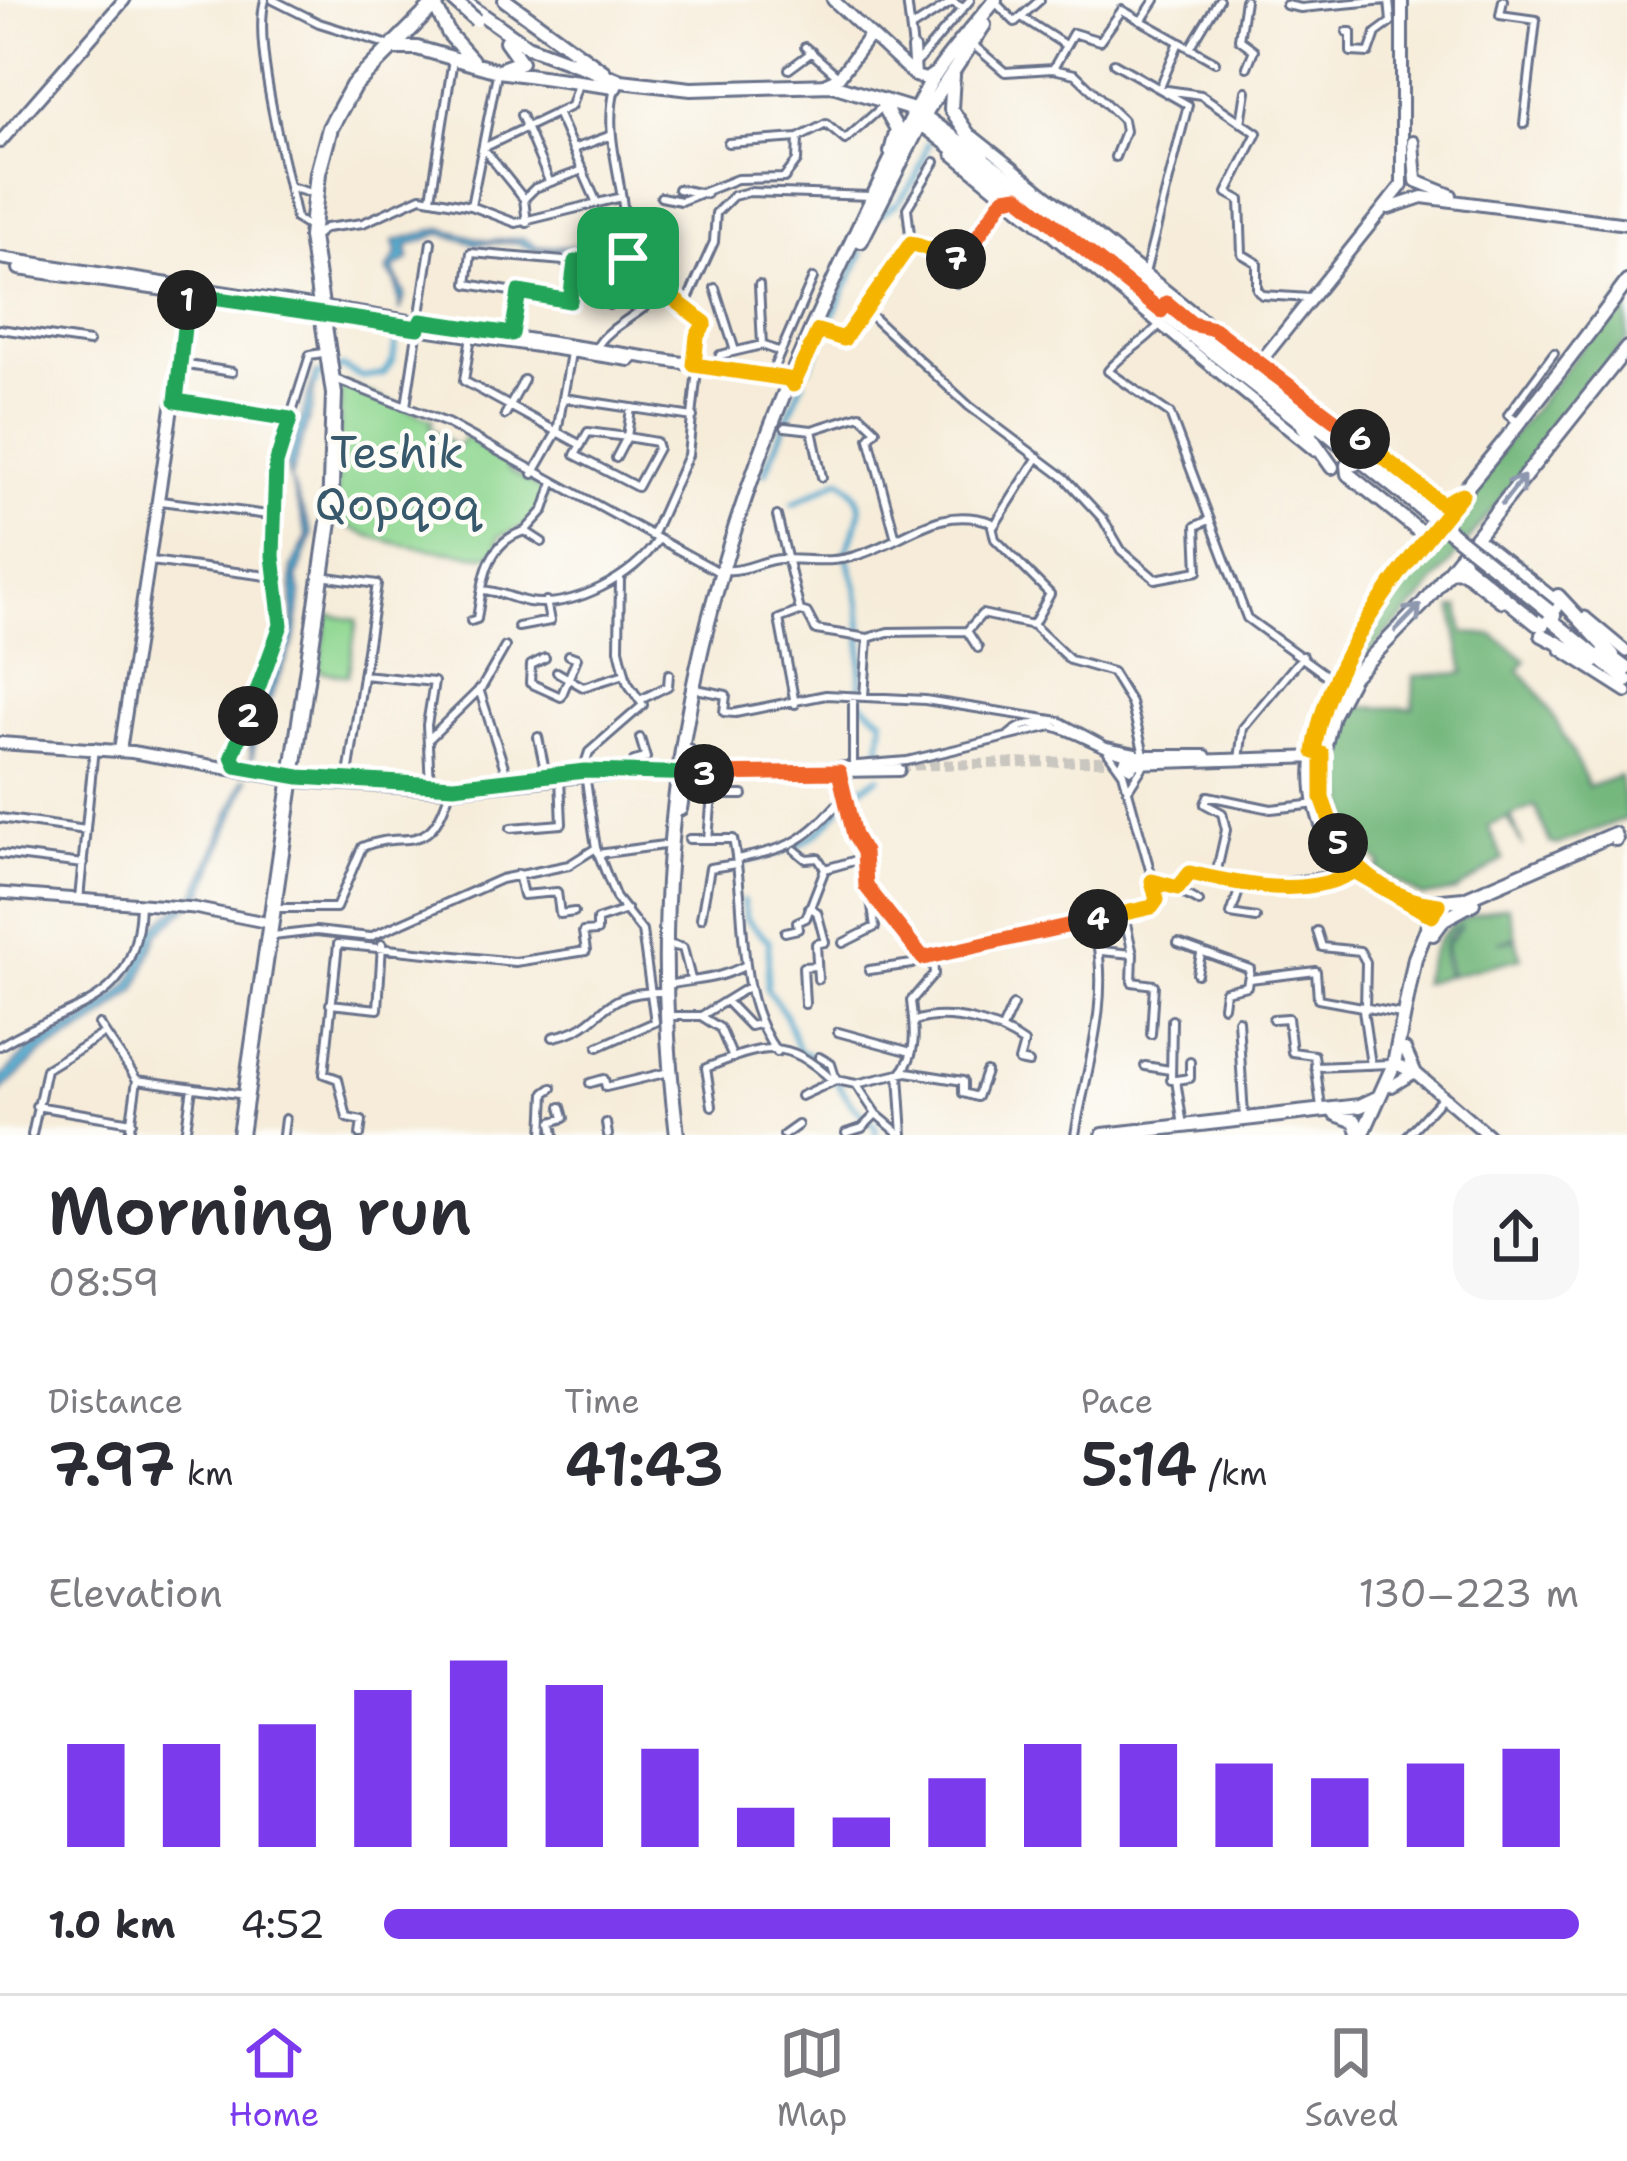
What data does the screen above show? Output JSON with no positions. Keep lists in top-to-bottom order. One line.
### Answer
{"parks":["Teshik Qopqoq"],"page":{"pins":["7","1","6","2","3","5","4"],"heading":["Morning run","08:59"],"stats":[["Distance","7.97 km"],["Time","41:43"],["Pace","5:14 /km"]],"chart":["Elevation","130–223 m"],"list":[{"name":"1.0 km","note":"4:52"}],"tabs":["Home","Map","Saved"]}}
